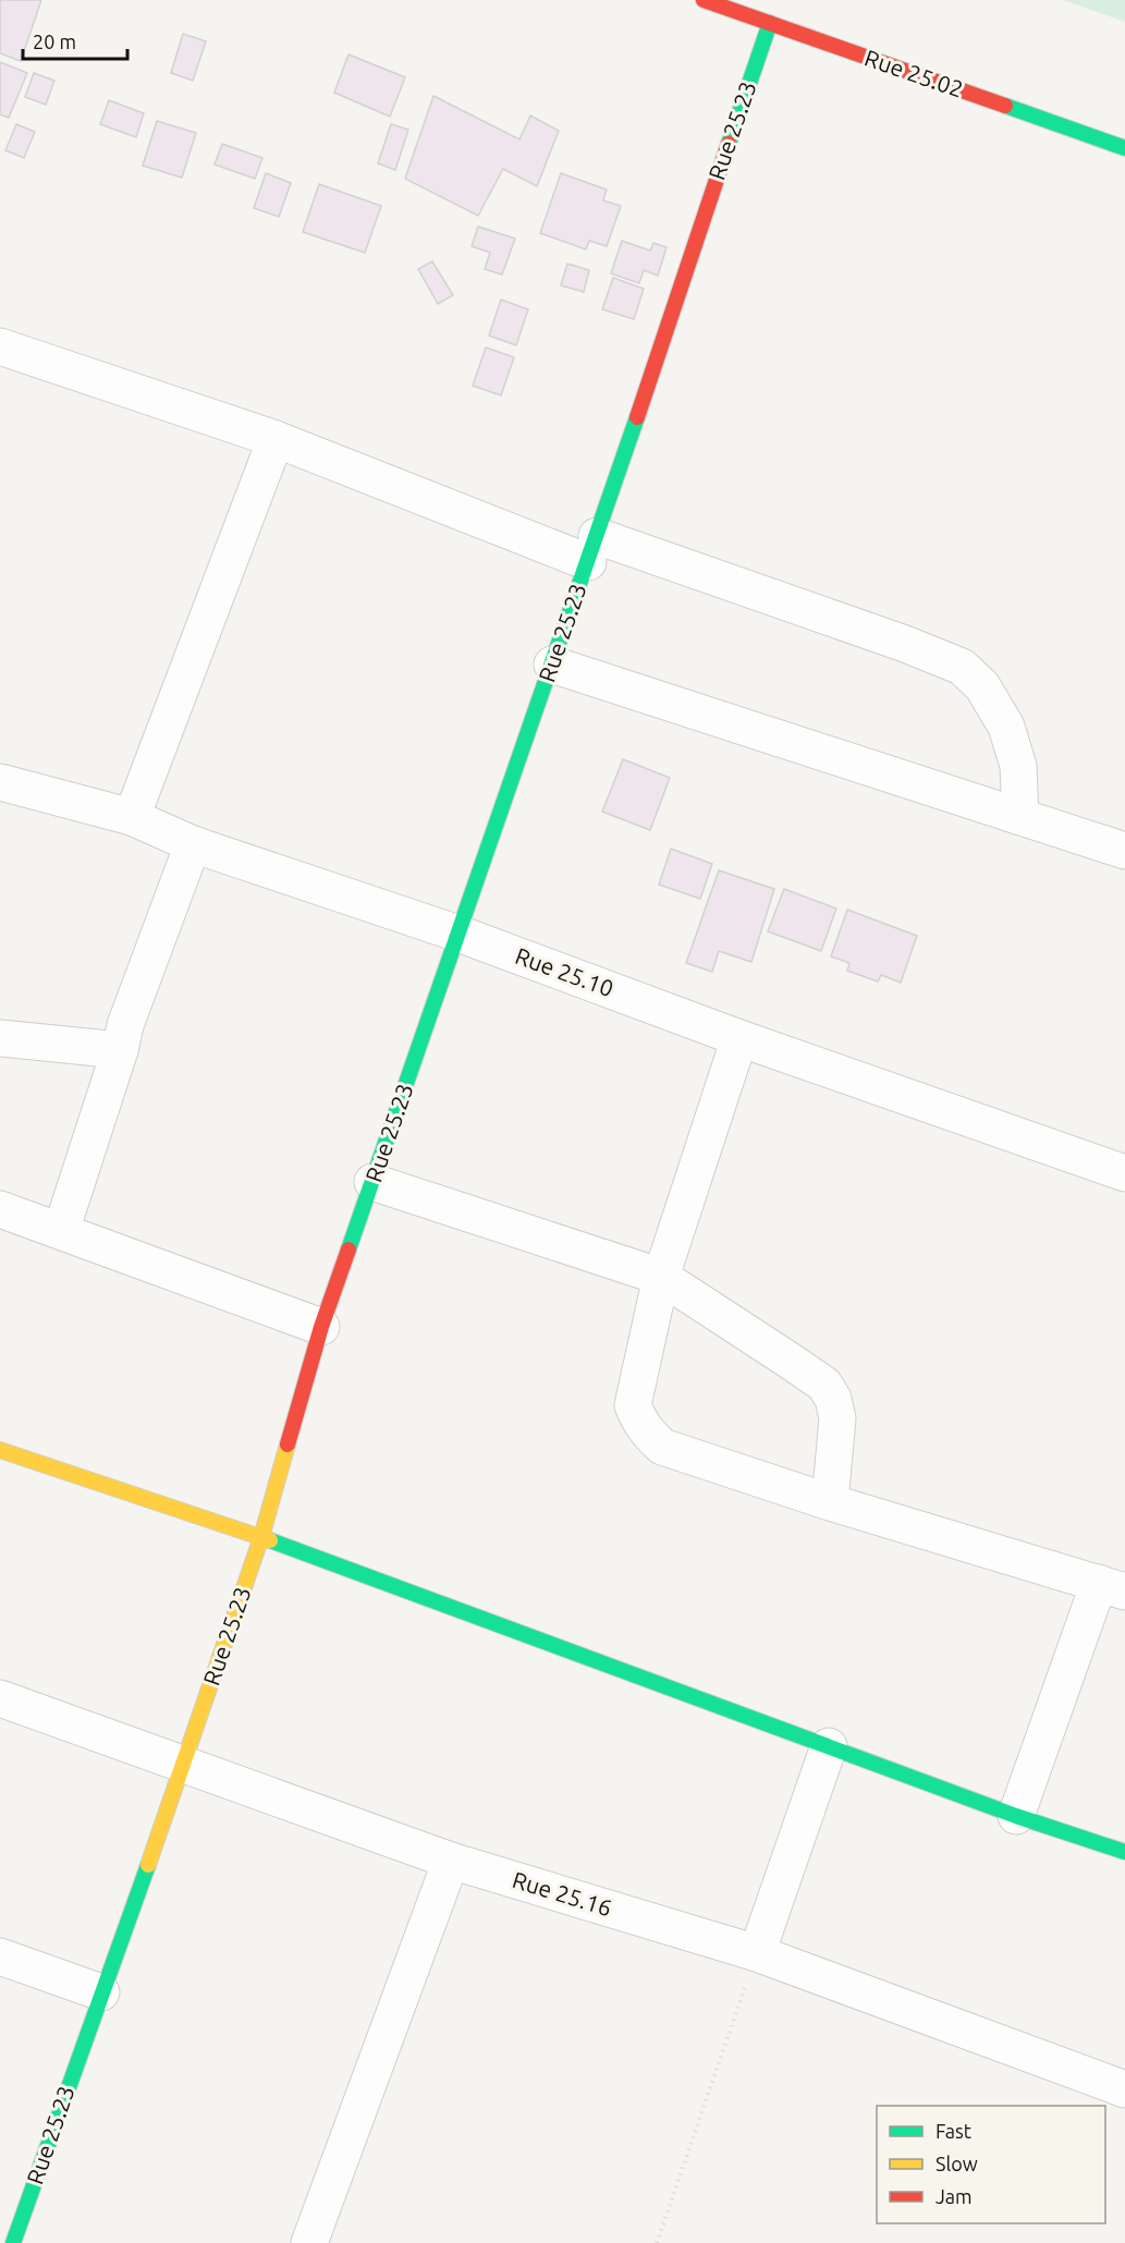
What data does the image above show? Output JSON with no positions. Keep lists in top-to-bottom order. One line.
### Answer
{"streets":{"street":["Rue 25.02","Rue 25.23","Rue 25.10","Rue 25.16"]},"crossings":[["Rue 25.02","Rue 25.23"],["Rue 25.23","Rue 25.10"],["Rue 25.23","Rue 25.16"]],"legend":["Fast","Slow","Jam"],"scale_bar":"20 m"}
